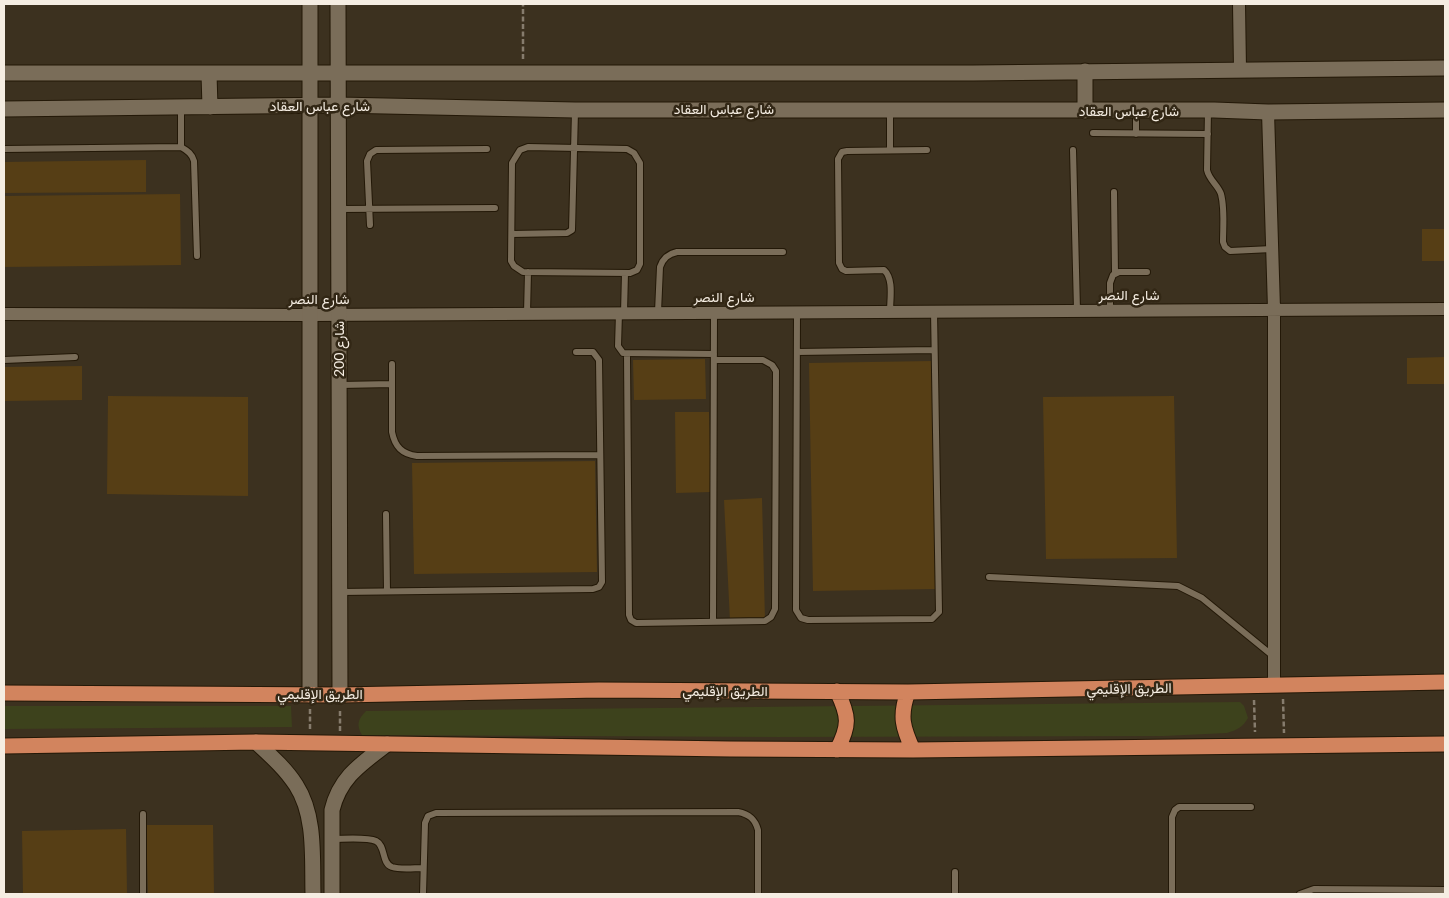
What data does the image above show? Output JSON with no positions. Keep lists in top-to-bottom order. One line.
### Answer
{"streets":{"highway":["الطريق الإقليمي"],"street":["شارع عباس العقاد","شارع النصر","شارع 200"]},"crossings":[["شارع عباس العقاد","شارع 200"],["شارع النصر","شارع 200"],["شارع 200","الطريق الإقليمي"]]}
